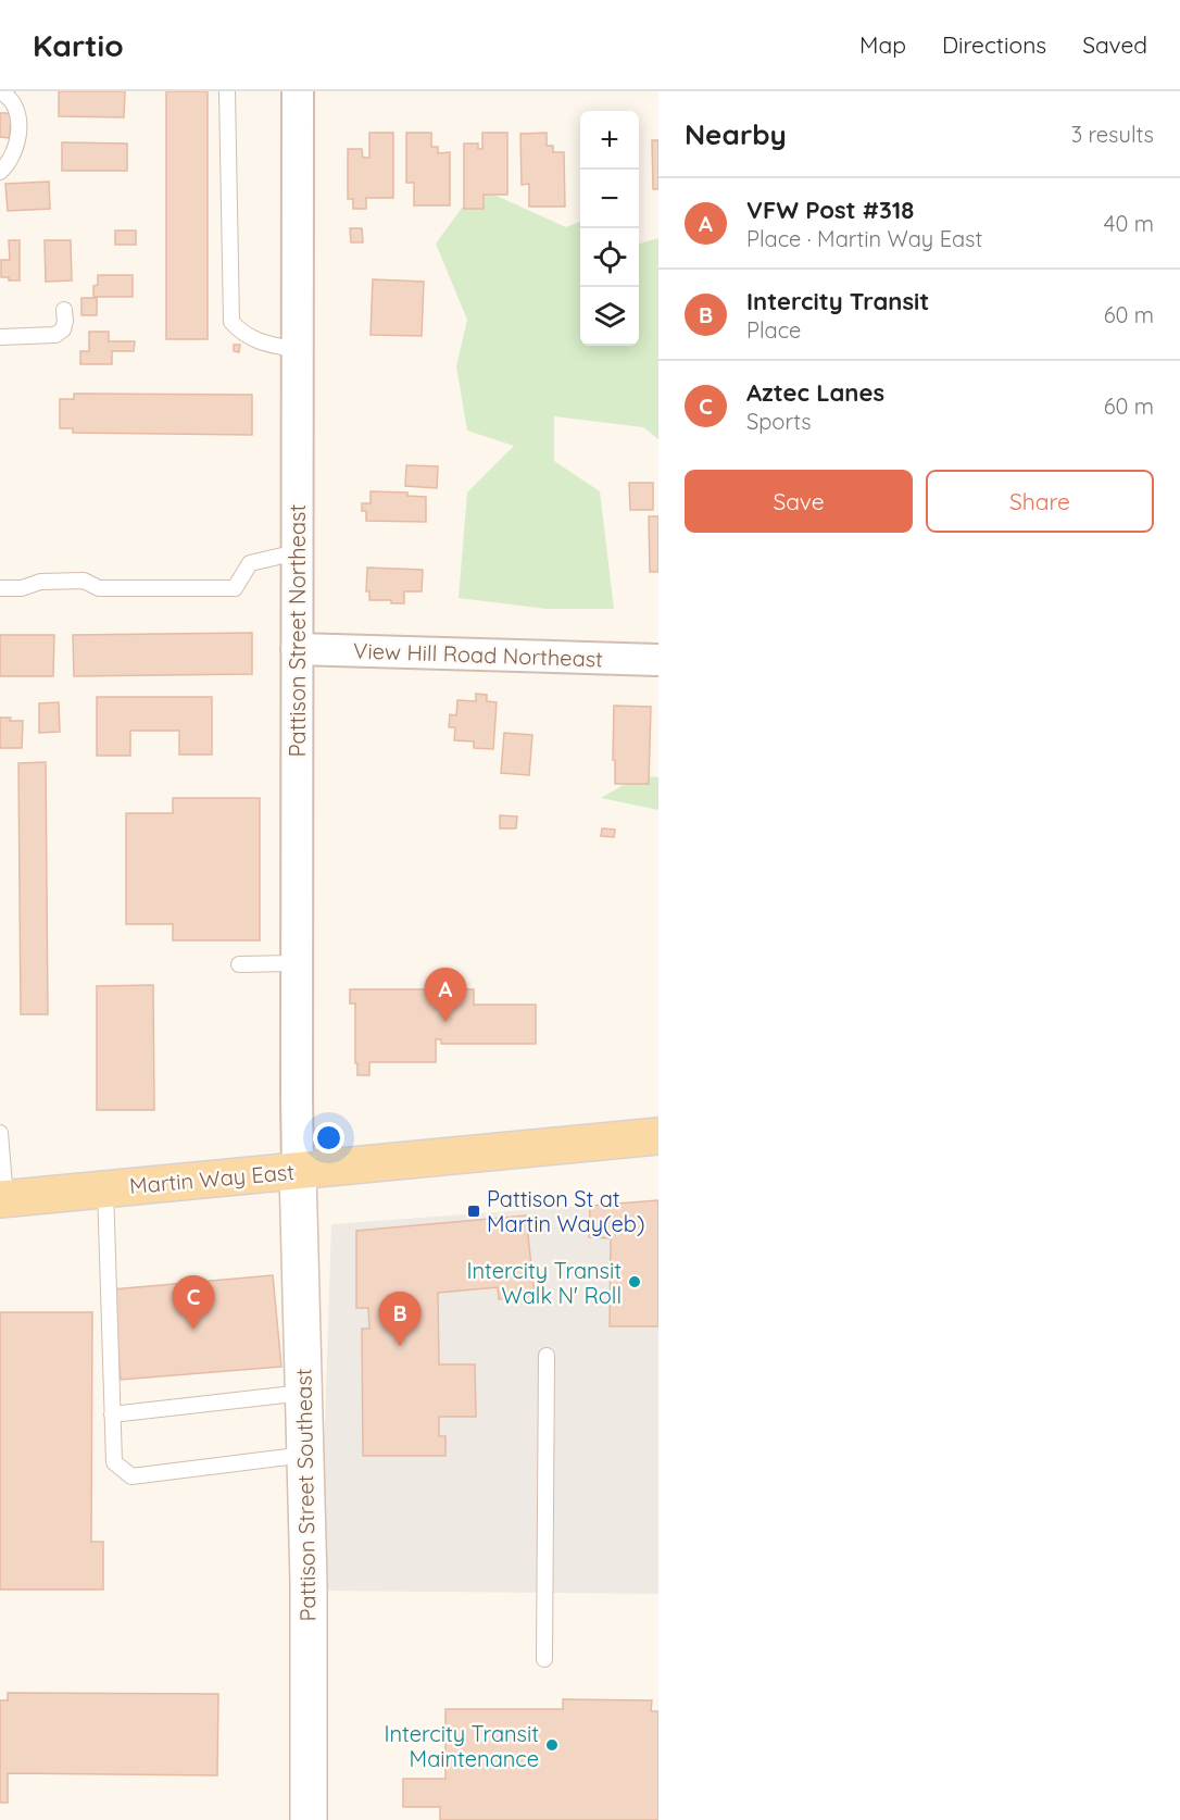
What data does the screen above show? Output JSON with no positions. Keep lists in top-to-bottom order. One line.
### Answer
{"streets":{"main road":["Martin Way East"],"street":["Pattison Street Northeast","View Hill Road Northeast","Pattison Street Southeast"]},"crossings":[["Pattison Street Northeast","View Hill Road Northeast"],["Pattison Street Northeast","Martin Way East"],["Pattison Street Northeast","Pattison Street Southeast"],["Martin Way East","Pattison Street Southeast"]],"places":{"transit":["Pattison St at Martin Way(eb)"],"other":["Intercity Transit Walk N' Roll","Intercity Transit Maintenance"]},"page":{"header":"Kartio","nav":["Map","Directions","Saved"],"heading":["Nearby","3 results"],"map_buttons":["+","−"],"list":[{"mark":"A","name":"VFW Post #318","note":"Place · Martin Way East","value":"40 m"},{"mark":"B","name":"Intercity Transit","note":"Place","value":"60 m"},{"mark":"C","name":"Aztec Lanes","note":"Sports","value":"60 m"}],"buttons":["Save","Share"],"pins":["A","C","B"]}}
